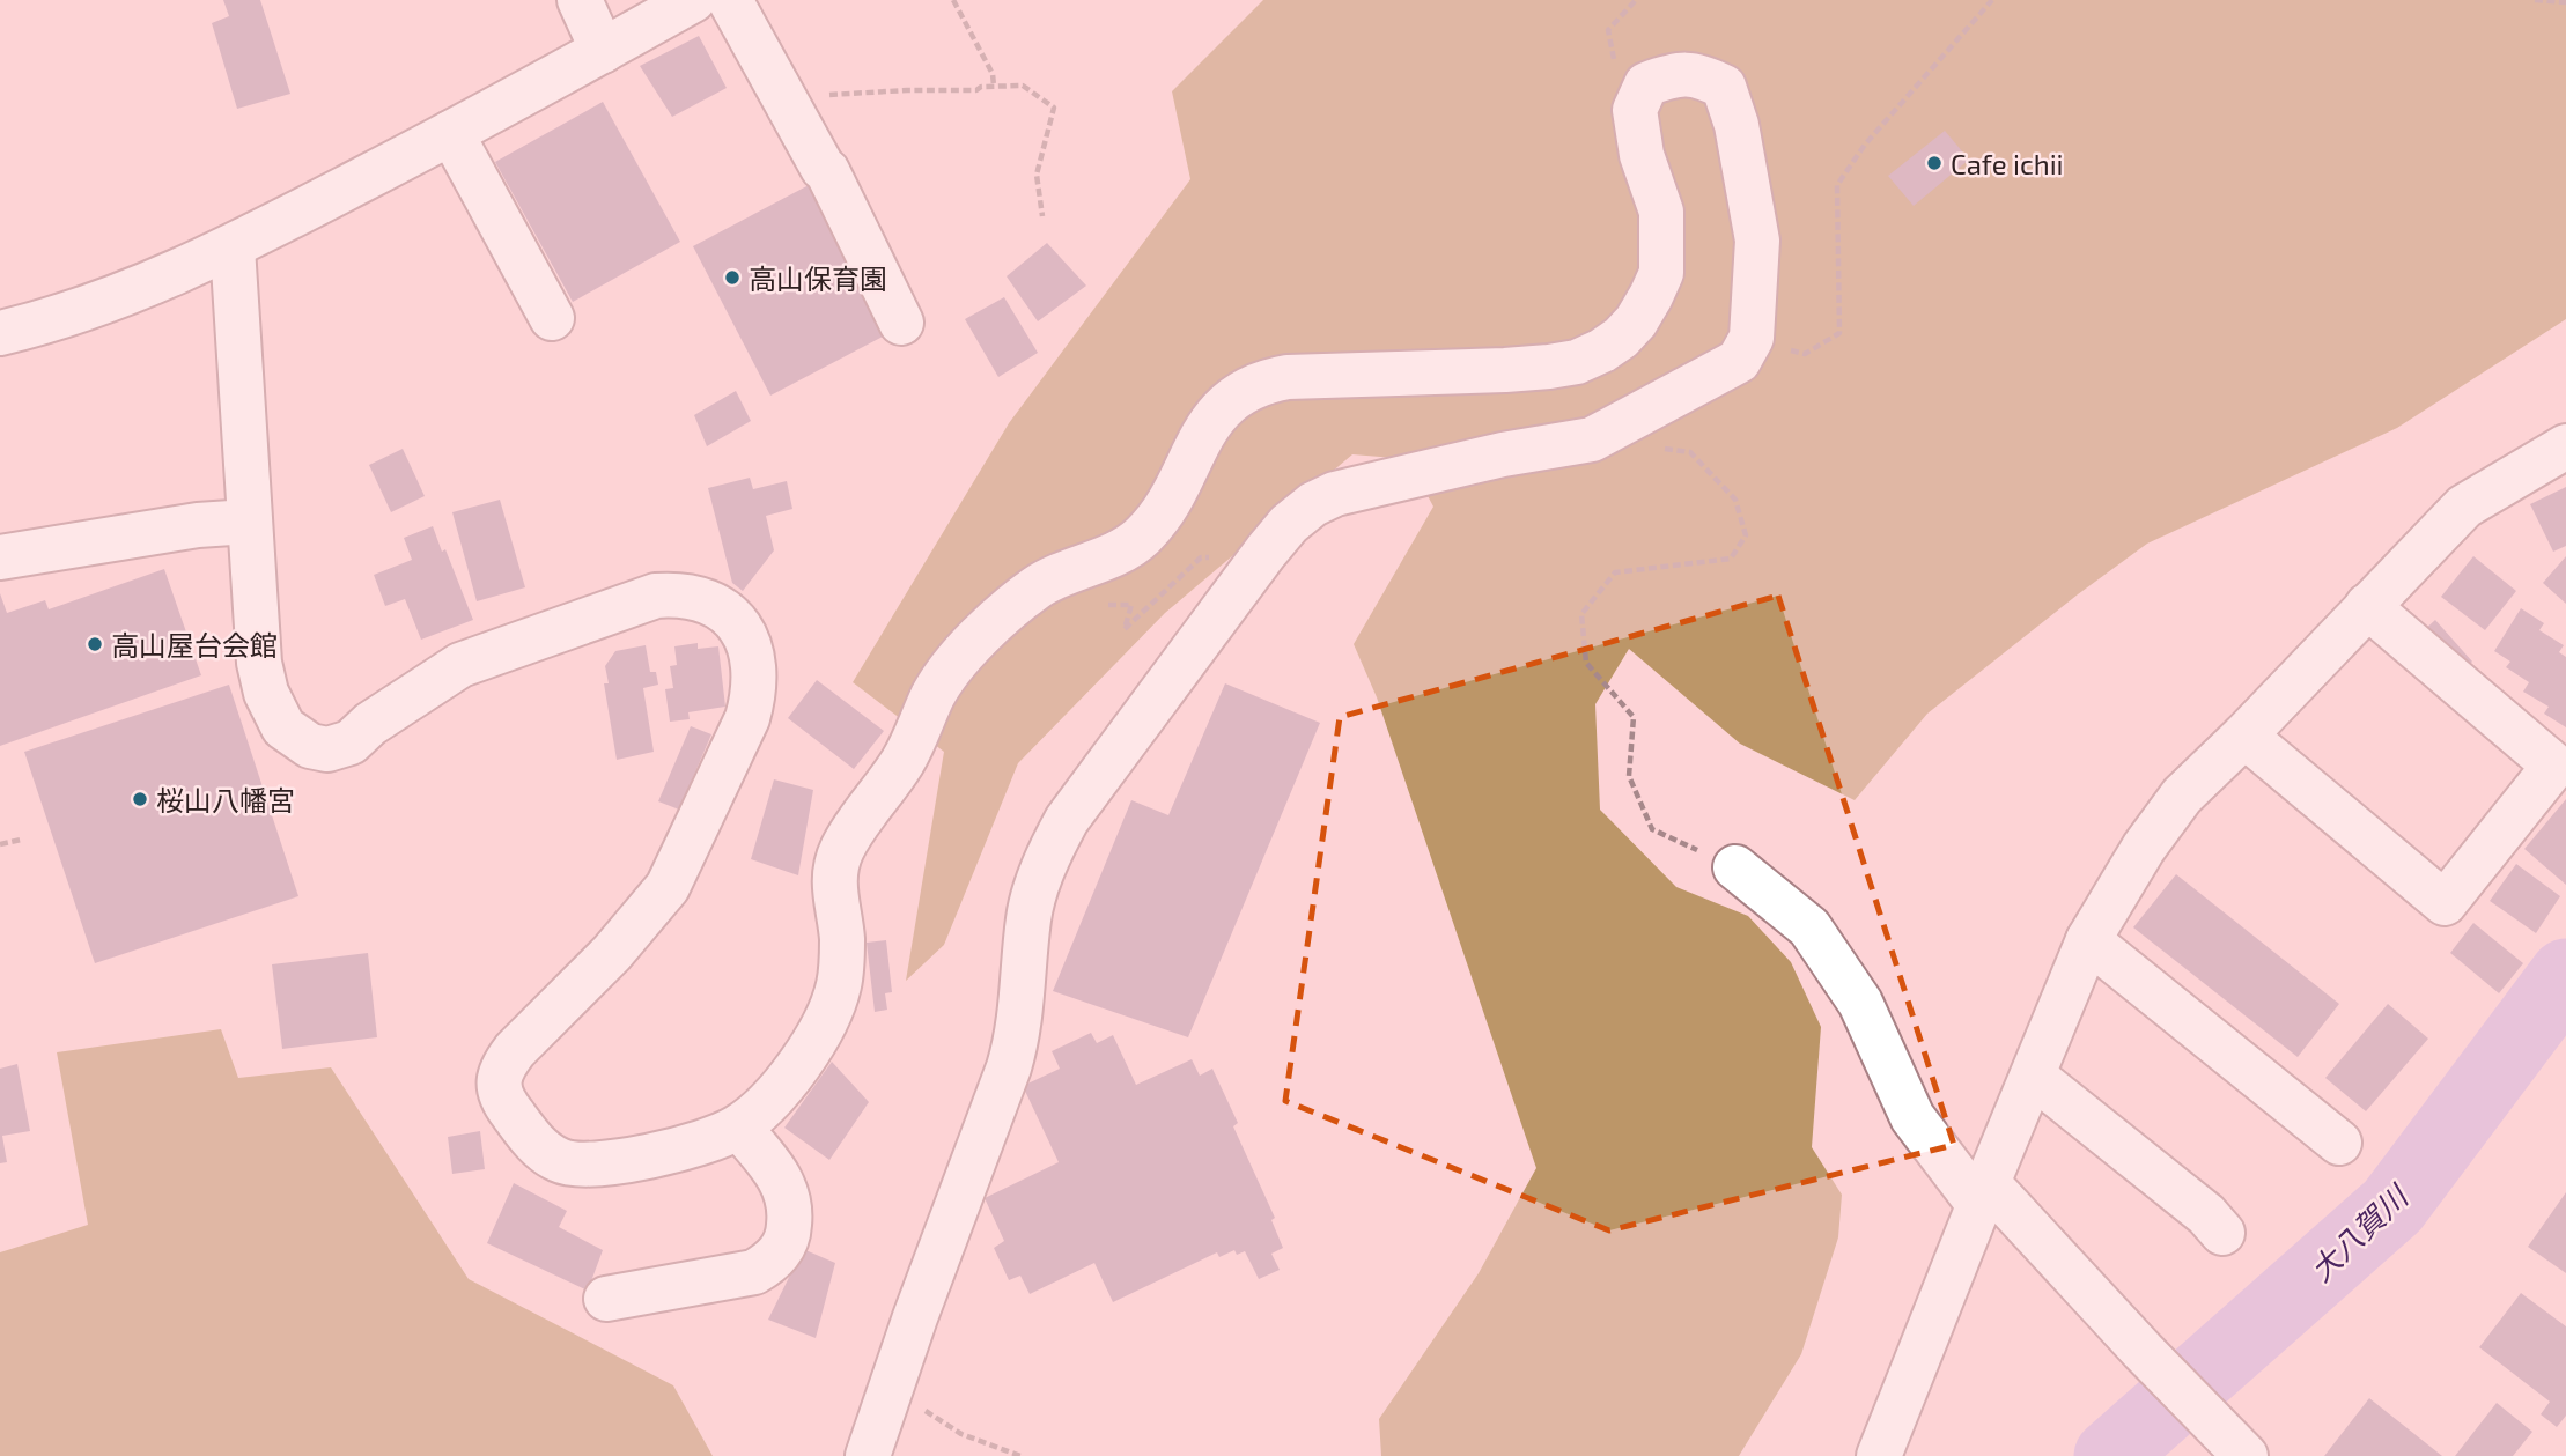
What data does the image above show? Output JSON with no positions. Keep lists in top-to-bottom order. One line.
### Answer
{"water":["大八賀川"],"places":["Cafe ichii","高山保育園","高山屋台会館","桜山八幡宮"]}
